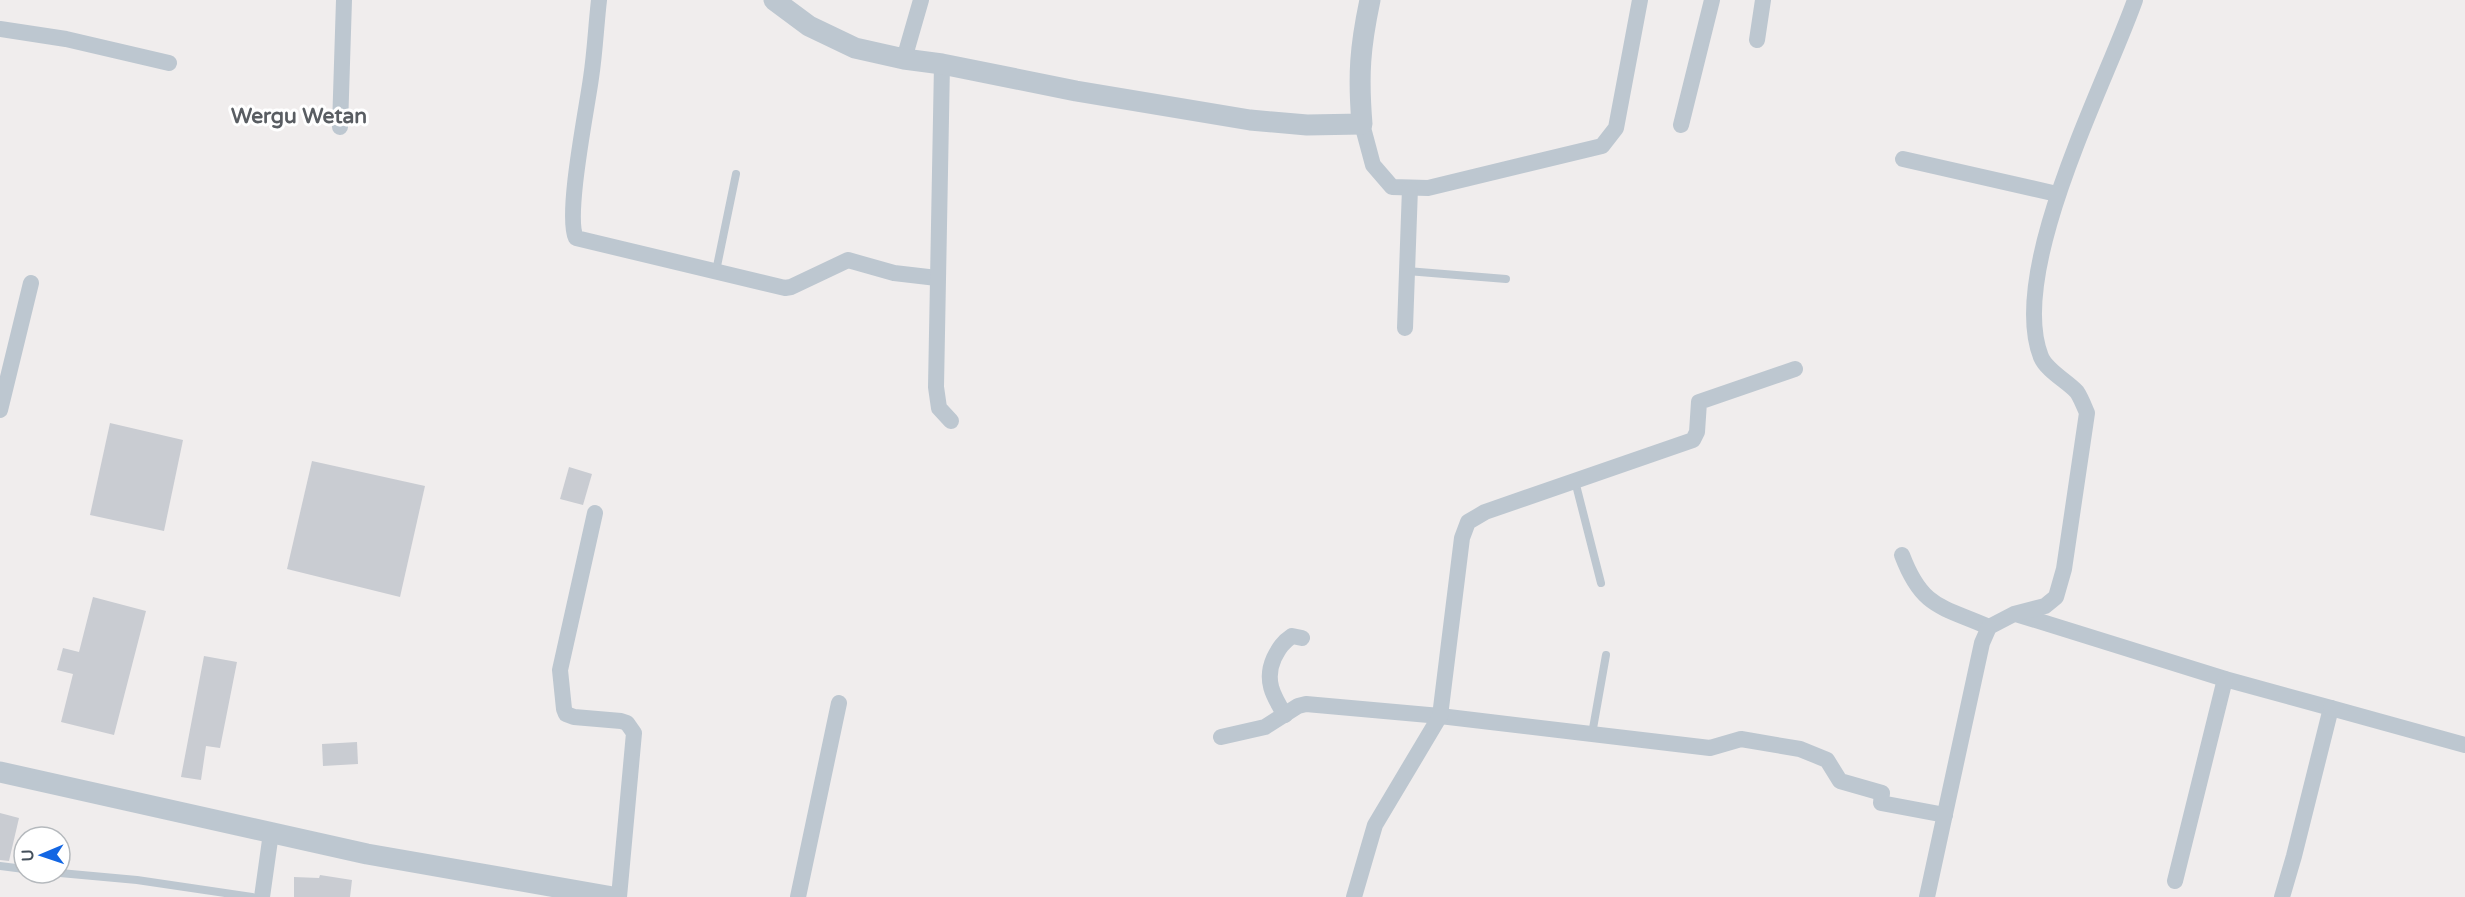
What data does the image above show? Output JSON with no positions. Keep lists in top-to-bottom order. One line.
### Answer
{"districts":["Wergu Wetan"],"north":"left"}
